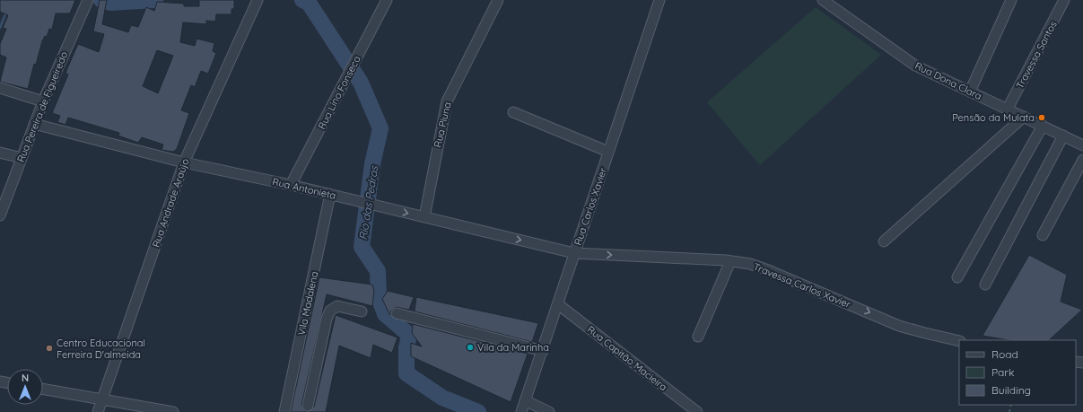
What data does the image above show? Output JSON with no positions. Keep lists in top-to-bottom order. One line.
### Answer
{"streets":{"street":["Travessa Santos","Rua Dona Clara","Rua Lino Fonseca","Rua Pereira de Figueiredo","Rua Piuna","Rua Antonieta","Rua Andrade Araújo","Rua Carlos Xavier","Travessa Carlos Xavier","Vila Madalena","Rua Capitão Macieira"]},"crossings":[["Travessa Santos","Rua Dona Clara"],["Rua Lino Fonseca","Rua Antonieta"],["Rua Pereira de Figueiredo","Rua Antonieta"],["Rua Piuna","Rua Antonieta"],["Rua Antonieta","Rua Andrade Araújo"],["Rua Antonieta","Rua Carlos Xavier"],["Rua Antonieta","Travessa Carlos Xavier"],["Rua Antonieta","Vila Madalena"],["Rua Carlos Xavier","Travessa Carlos Xavier"],["Rua Carlos Xavier","Rua Capitão Macieira"]],"one_way":["Rua Antonieta","Travessa Carlos Xavier"],"water":["Rio das Pedras"],"places":["Pensão da Mulata","Vila da Marinha","Centro Educacional Ferreira D'almeida"],"legend":["Road","Park","Building"],"north":"top"}
